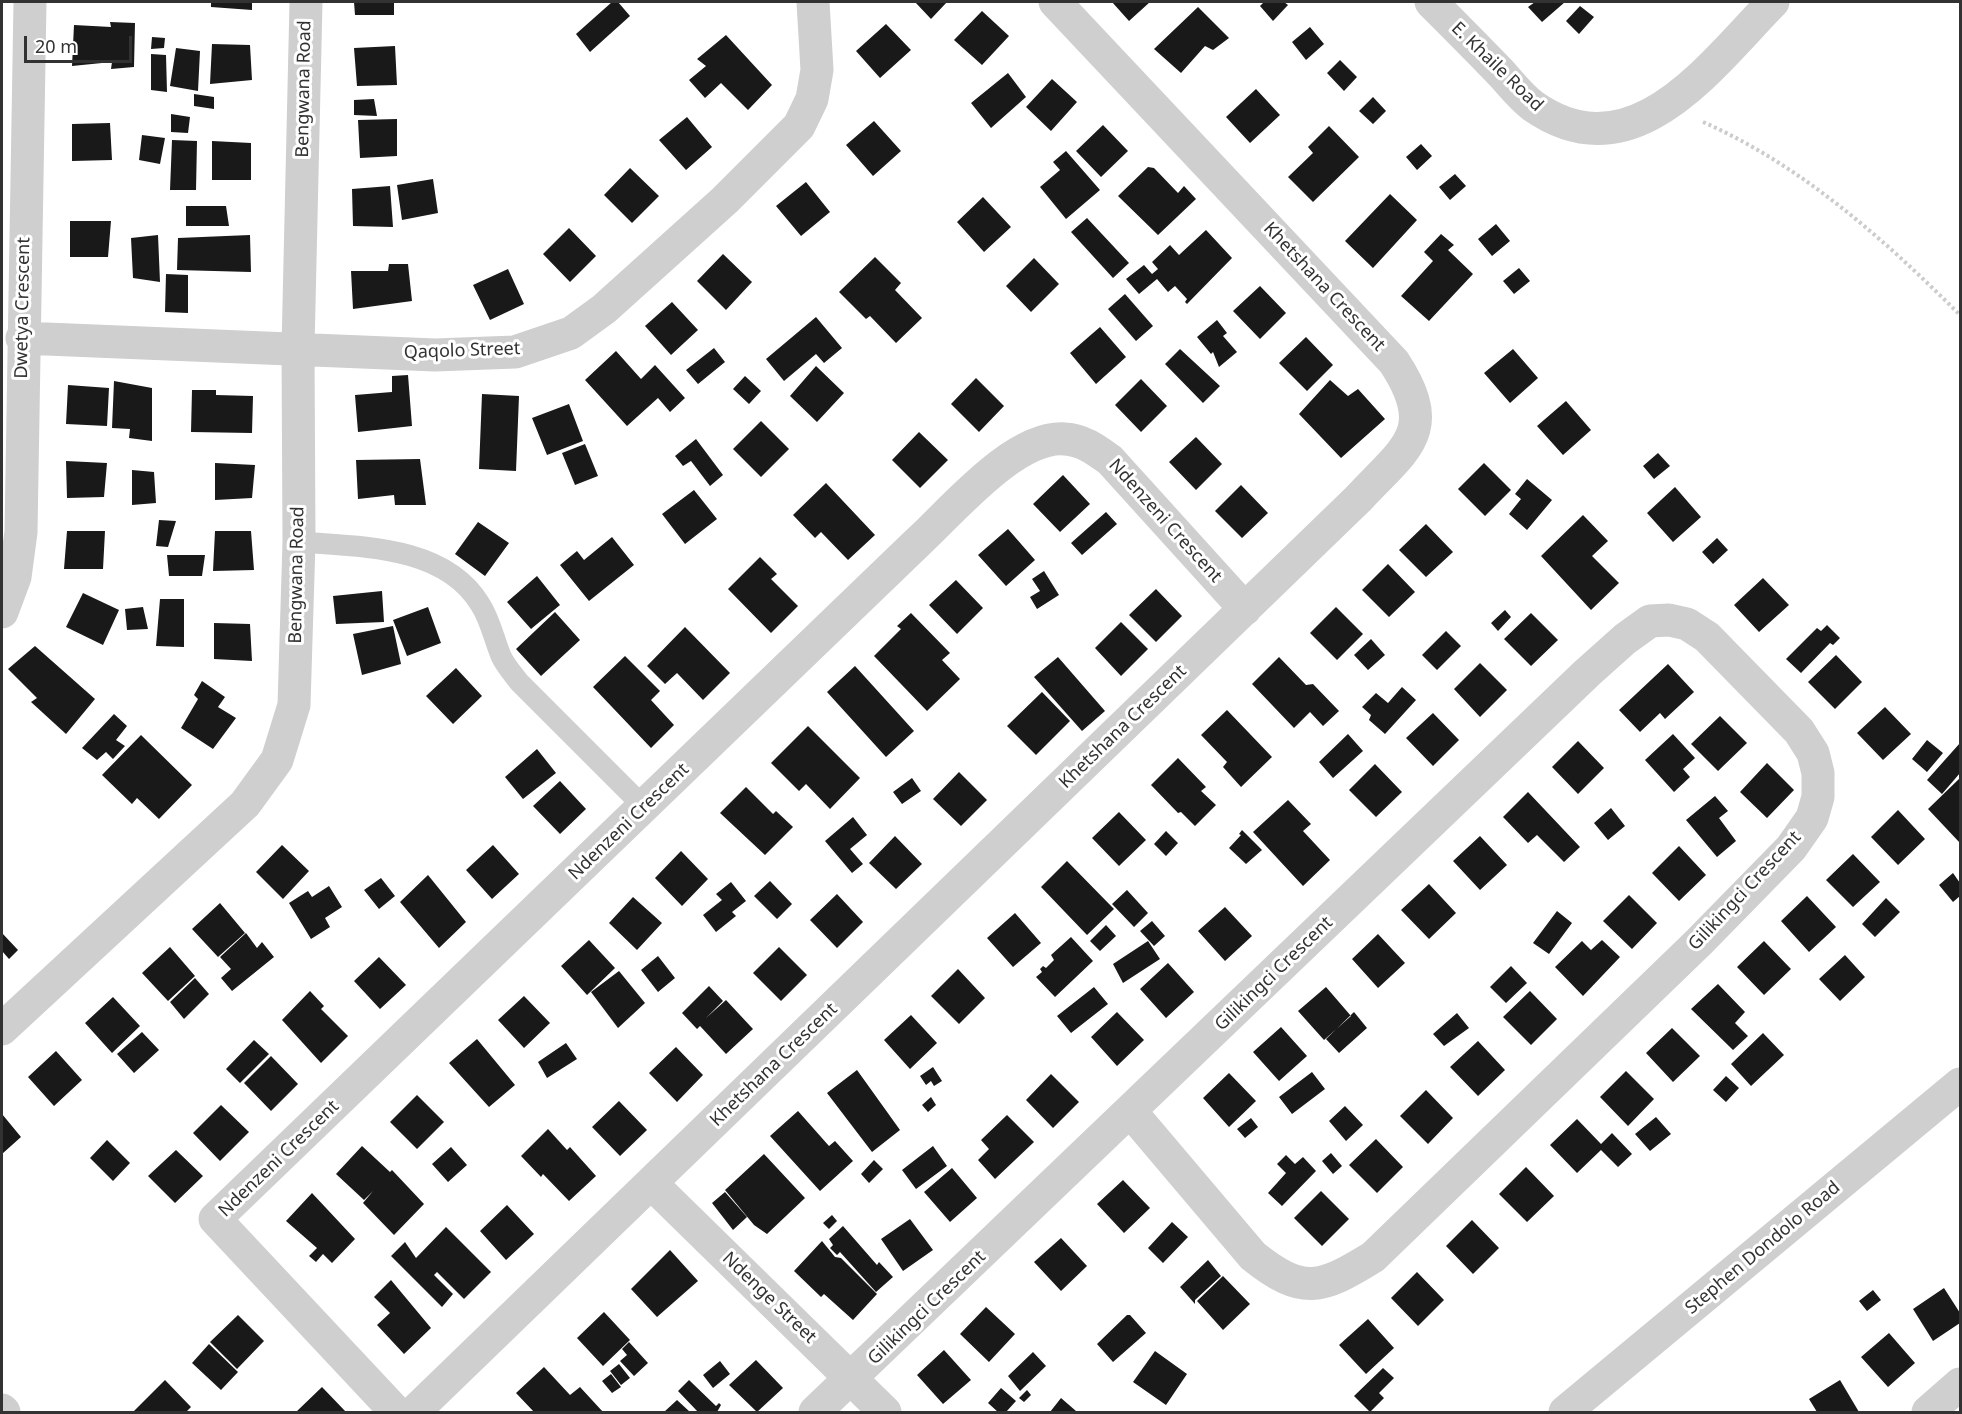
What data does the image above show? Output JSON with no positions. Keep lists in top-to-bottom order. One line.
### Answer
{"streets":{"street":["E. Khaile Road","Bengwana Road","Khetshana Crescent","Dwetya Crescent","Qaqolo Street","Ndenzeni Crescent","Gilikingci Crescent","Stephen Dondolo Road","Ndenge Street"]},"crossings":[["Bengwana Road","Qaqolo Street"],["Khetshana Crescent","Ndenzeni Crescent"],["Khetshana Crescent","Ndenge Street"],["Dwetya Crescent","Qaqolo Street"],["Gilikingci Crescent","Ndenge Street"]],"scale_bar":"20 m"}
